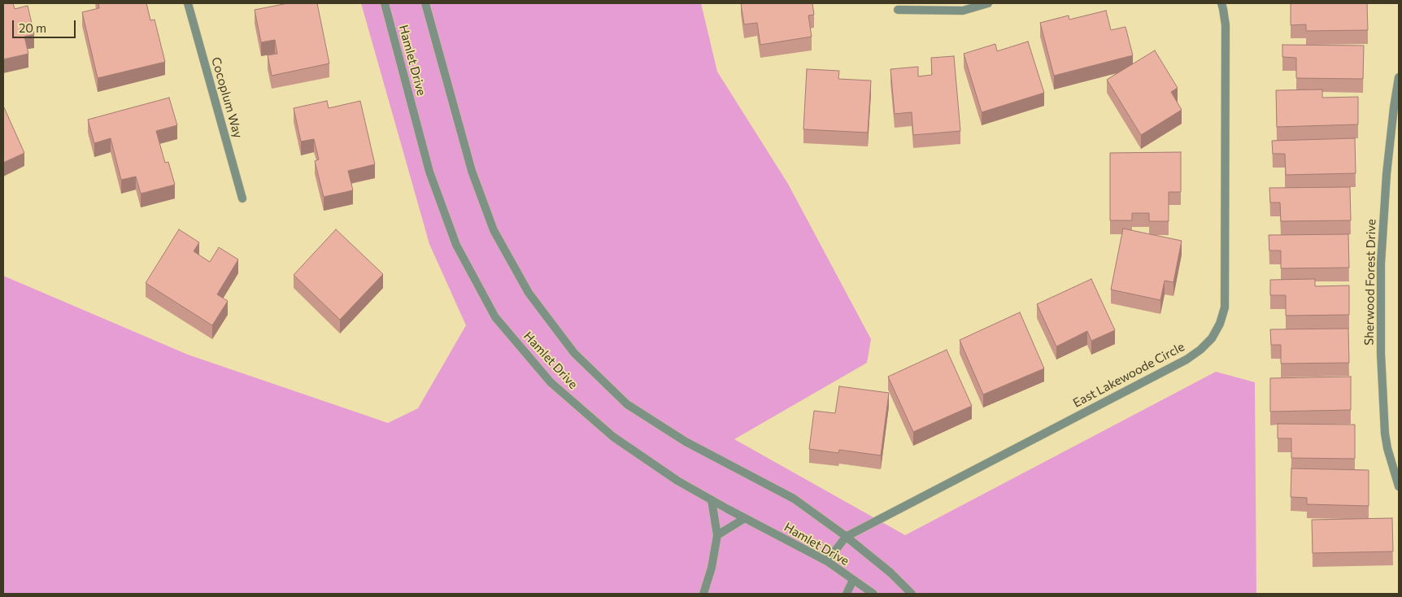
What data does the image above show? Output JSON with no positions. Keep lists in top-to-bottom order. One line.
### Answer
{"streets":{"street":["Hamlet Drive","Cocoplum Way","Sherwood Forest Drive","East Lakewoode Circle"]},"crossings":[["Hamlet Drive","East Lakewoode Circle"]],"scale_bar":"20 m"}
